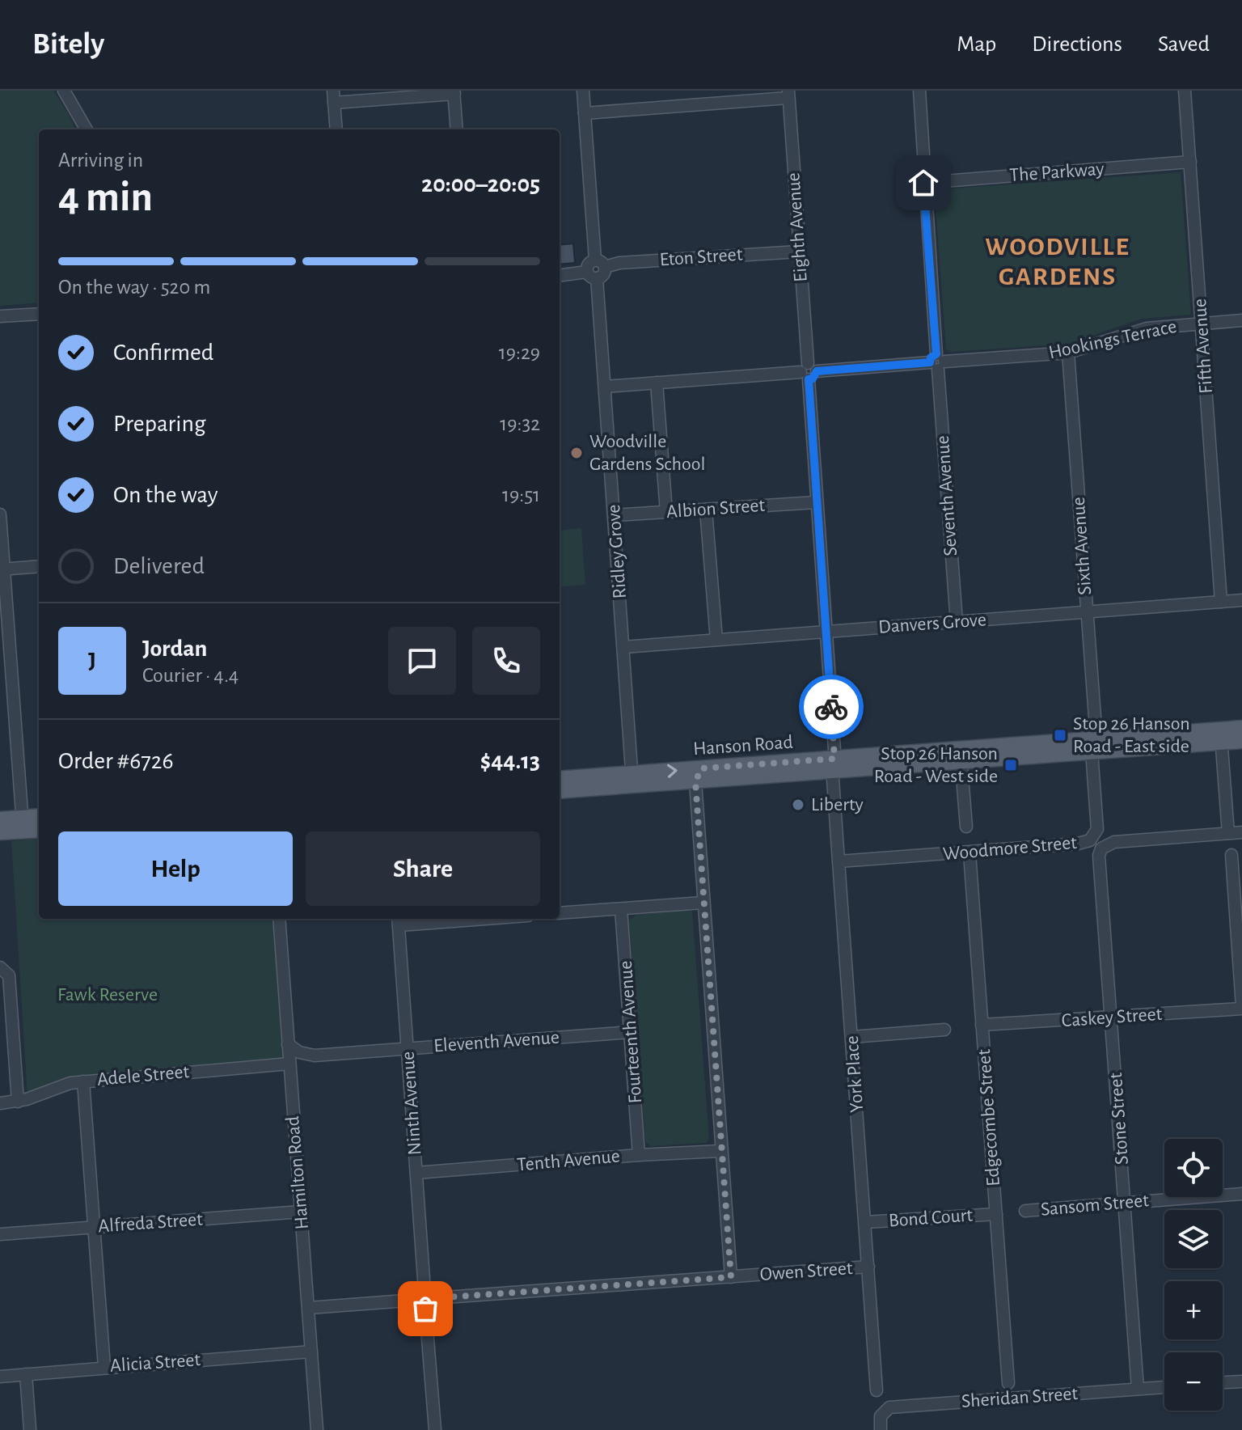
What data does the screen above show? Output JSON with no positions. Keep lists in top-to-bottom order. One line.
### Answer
{"streets":{"main road":["Hanson Road"],"street":["The Parkway","Eighth Avenue","Eton Street","Hookings Terrace","Fifth Avenue","Seventh Avenue","Albion Street","Sixth Avenue","Ridley Grove","Danvers Grove","Woodmore Street","Caskey Street","Fourteenth Avenue","Eleventh Avenue","York Place","Adele Street","Ninth Avenue","Edgecombe Street","Stone Street","Tenth Avenue","Hamilton Road","Sansom Street","Bond Court","Alfreda Street","Owen Street","Alicia Street","Sheridan Street"]},"crossings":[["The Parkway","Fifth Avenue"],["The Parkway","Seventh Avenue"],["Eighth Avenue","Eton Street"],["Eighth Avenue","Hookings Terrace"],["Eighth Avenue","Albion Street"],["Eighth Avenue","Danvers Grove"],["Eighth Avenue","Hanson Road"],["Eighth Avenue","York Place"],["Hookings Terrace","Fifth Avenue"],["Hookings Terrace","Seventh Avenue"],["Hookings Terrace","Sixth Avenue"],["Hookings Terrace","Ridley Grove"],["Fifth Avenue","Danvers Grove"],["Seventh Avenue","Danvers Grove"],["Albion Street","Ridley Grove"],["Sixth Avenue","Danvers Grove"],["Sixth Avenue","Hanson Road"],["Sixth Avenue","Woodmore Street"],["Ridley Grove","Danvers Grove"],["Ridley Grove","Hanson Road"],["Hanson Road","Woodmore Street"],["Hanson Road","York Place"],["Woodmore Street","York Place"],["Woodmore Street","Edgecombe Street"],["Caskey Street","Edgecombe Street"],["Caskey Street","Stone Street"],["Fourteenth Avenue","Eleventh Avenue"],["Fourteenth Avenue","Tenth Avenue"],["Eleventh Avenue","Ninth Avenue"],["Eleventh Avenue","Hamilton Road"],["York Place","Bond Court"],["York Place","Owen Street"],["Adele Street","Hamilton Road"],["Ninth Avenue","Tenth Avenue"],["Edgecombe Street","Bond Court"],["Stone Street","Sansom Street"],["Stone Street","Sheridan Street"],["Hamilton Road","Alfreda Street"],["Hamilton Road","Alicia Street"]],"districts":["WOODVILLE GARDENS"],"parks":["Fawk Reserve"],"places":{"other":["Woodville Gardens School","Liberty"],"transit":["Stop 26 Hanson Road - East side","Stop 26 Hanson Road - West side"]},"page":{"header":"Bitely","nav":["Map","Directions","Saved"],"heading":["4 min","Arriving in","20:00–20:05"],"panel":["Jordan","Courier · 4.4","Order #6726","$44.13"],"bar":"On the way · 520 m","list":[["Confirmed","19:29"],["Preparing","19:32"],["On the way","19:51"],"Delivered"],"round":"J","buttons":["Help","Share"],"map_buttons":["+","−"]}}
